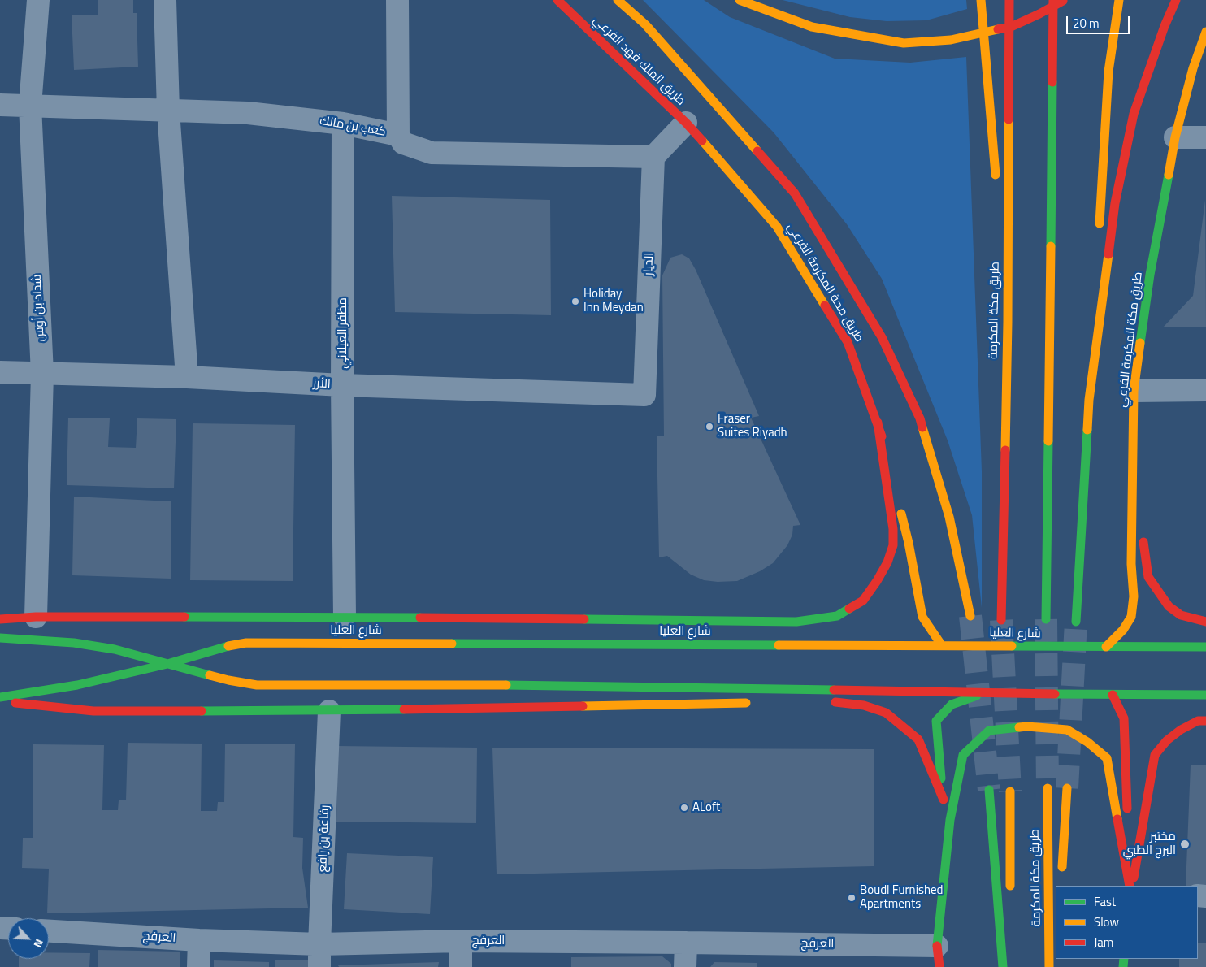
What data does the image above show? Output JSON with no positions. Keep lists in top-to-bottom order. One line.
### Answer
{"streets":{"main road":["طريق الملك فهد الفرعي","طريق مكة المكرمة الفرعي","طريق مكة المكرمة","شارع العليا"],"street":["كعب بن مالك","الديار","شداد بن أوس","مظفر العيلاني","الأرز","رفاعة بن رافع","العرفج"]},"crossings":[["طريق الملك فهد الفرعي","طريق مكة المكرمة الفرعي"],["كعب بن مالك","الديار"],["كعب بن مالك","شداد بن أوس"],["كعب بن مالك","مظفر العيلاني"],["الديار","الأرز"],["طريق مكة المكرمة الفرعي","شارع العليا"],["شداد بن أوس","الأرز"],["مظفر العيلاني","الأرز"],["رفاعة بن رافع","العرفج"]],"places":["Holiday Inn Meydan","Fraser Suites Riyadh","ALoft","مختبر البرج الطبي","Boudl Furnished Apartments"],"legend":["Fast","Slow","Jam"],"scale_bar":"20 m","north":"bottom right"}
